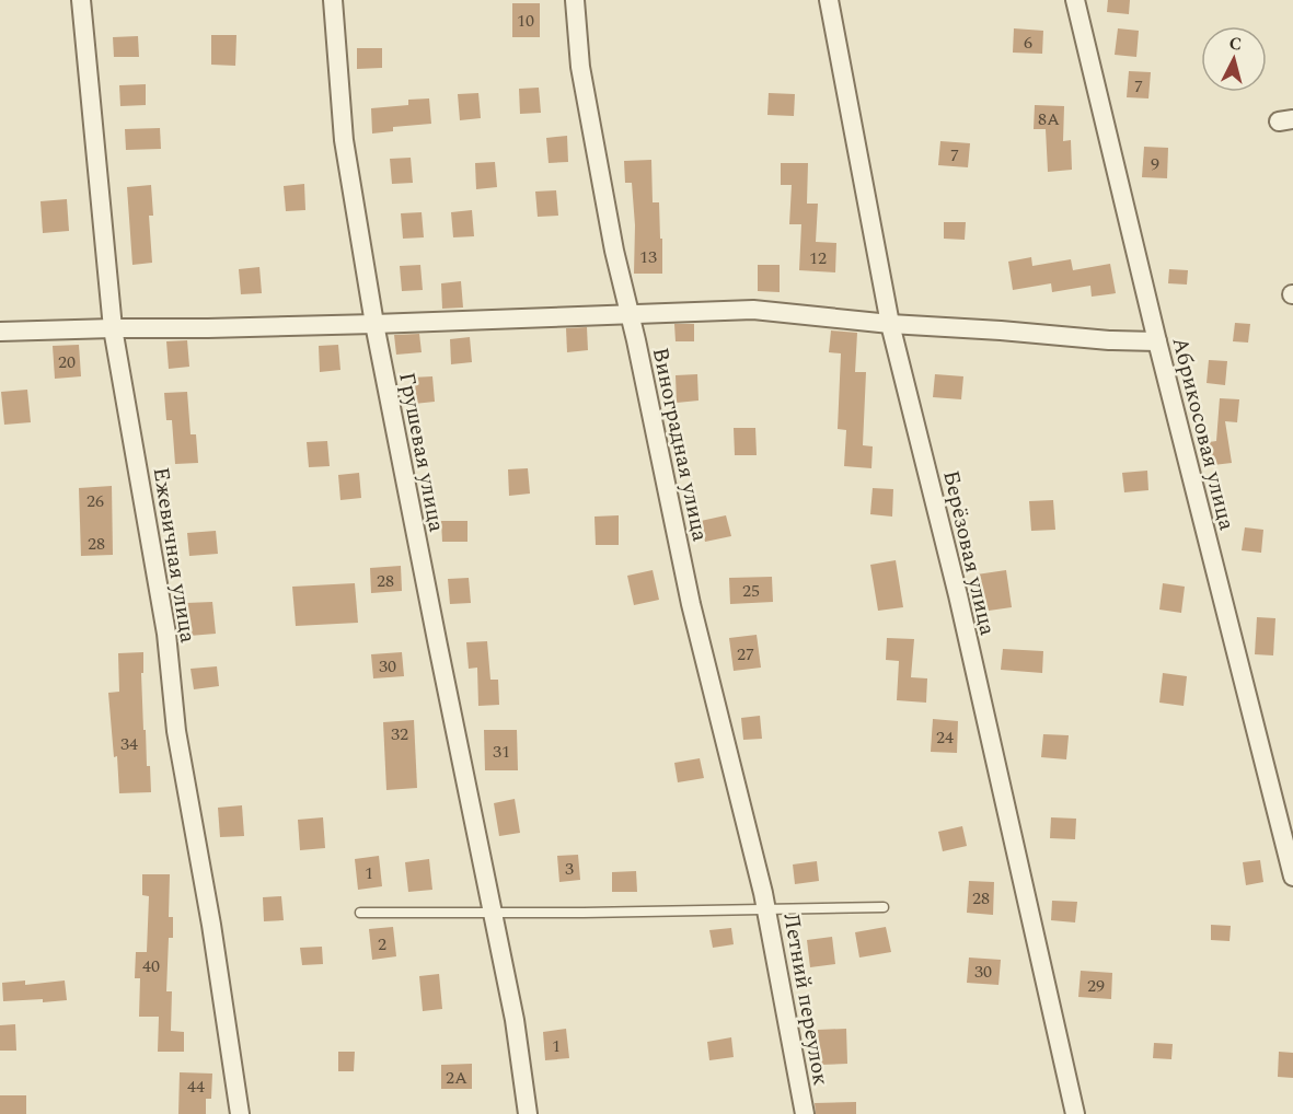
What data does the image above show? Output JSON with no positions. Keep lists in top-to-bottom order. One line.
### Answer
{"streets":{"street":["Абрикосовая улица","Виноградная улица","Грушевая улица","Берёзовая улица","Ежевичная улица","Летний переулок"]},"crossings":[["Виноградная улица","Летний переулок"]],"house_numbers":["10","6","7","8А","7","9","13","12","20","26","28","28","25","27","30","32","24","34","31","3","1","28","2","40","30","29","1","2А","44"],"north":"top"}
